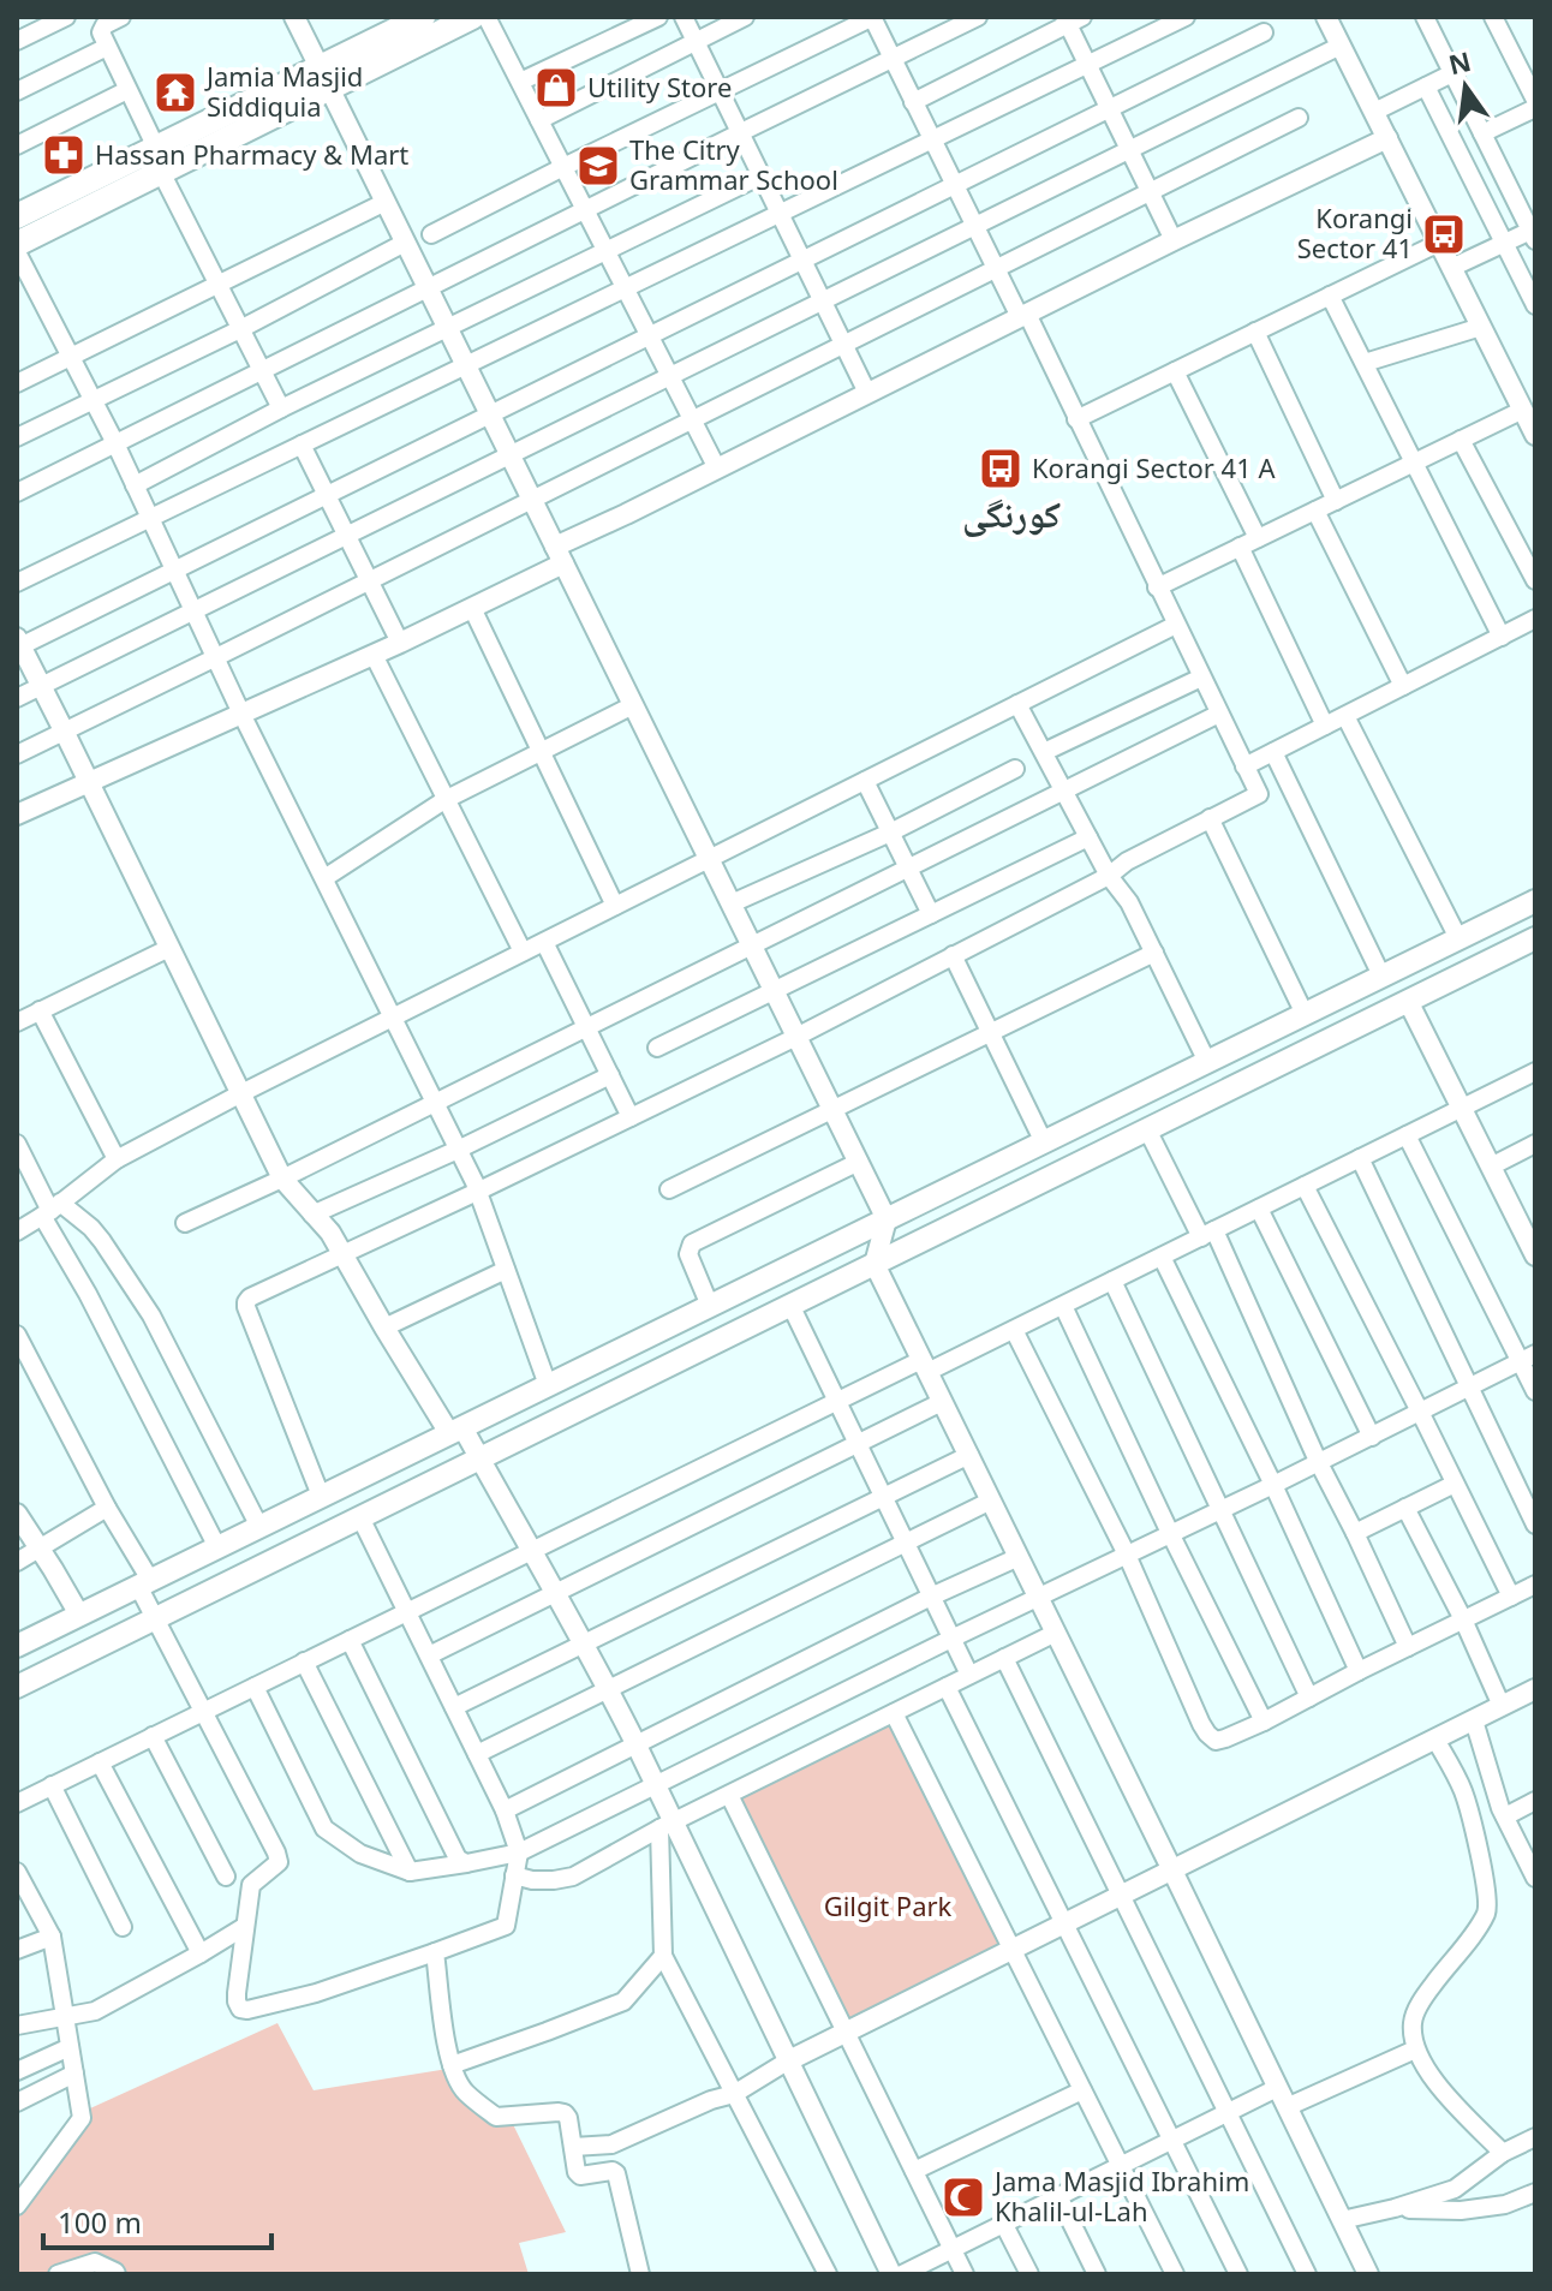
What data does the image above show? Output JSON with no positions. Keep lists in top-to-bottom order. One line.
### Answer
{"districts":["کورنگی"],"parks":["Gilgit Park"],"places":{"shop":["Utility Store"],"temple":["Jamia Masjid Siddiquia"],"pharmacy":["Hassan Pharmacy & Mart"],"school or university":["The Citry Grammar School"],"bus stop":["Korangi Sector 41","Korangi Sector 41 A"],"mosque":["Jama Masjid Ibrahim Khalil-ul-Lah"]},"scale_bar":"100 m","north":"top"}
